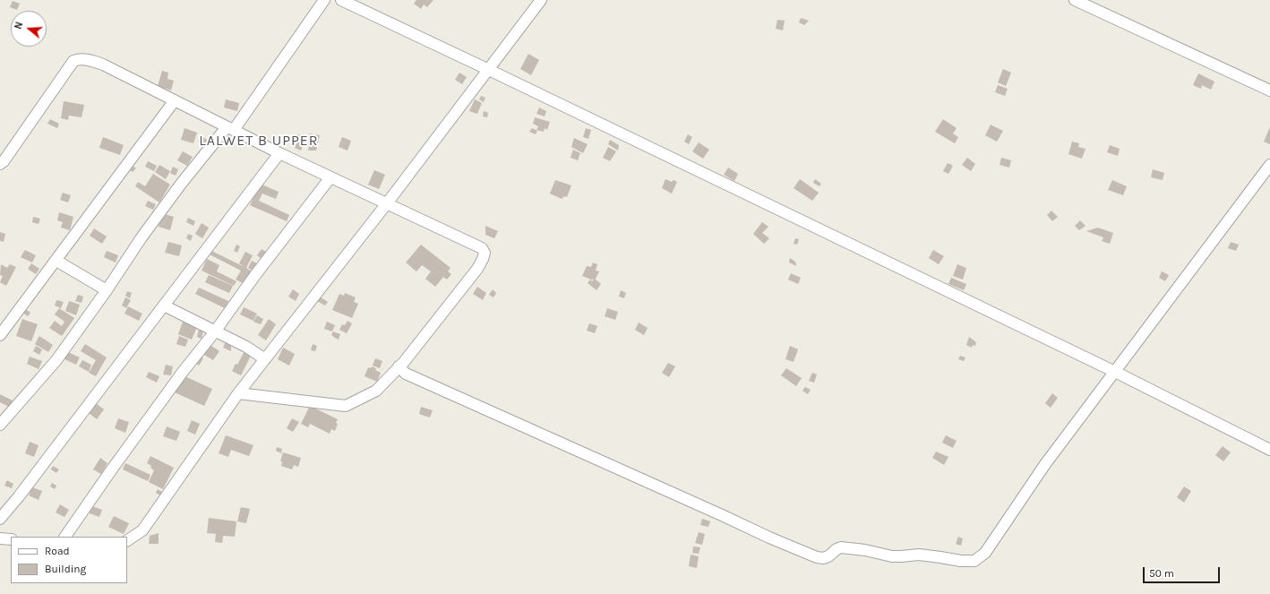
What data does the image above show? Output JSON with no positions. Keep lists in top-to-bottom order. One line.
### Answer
{"districts":["LALWET B UPPER"],"legend":["Road","Building"],"scale_bar":"50 m","north":"left"}
